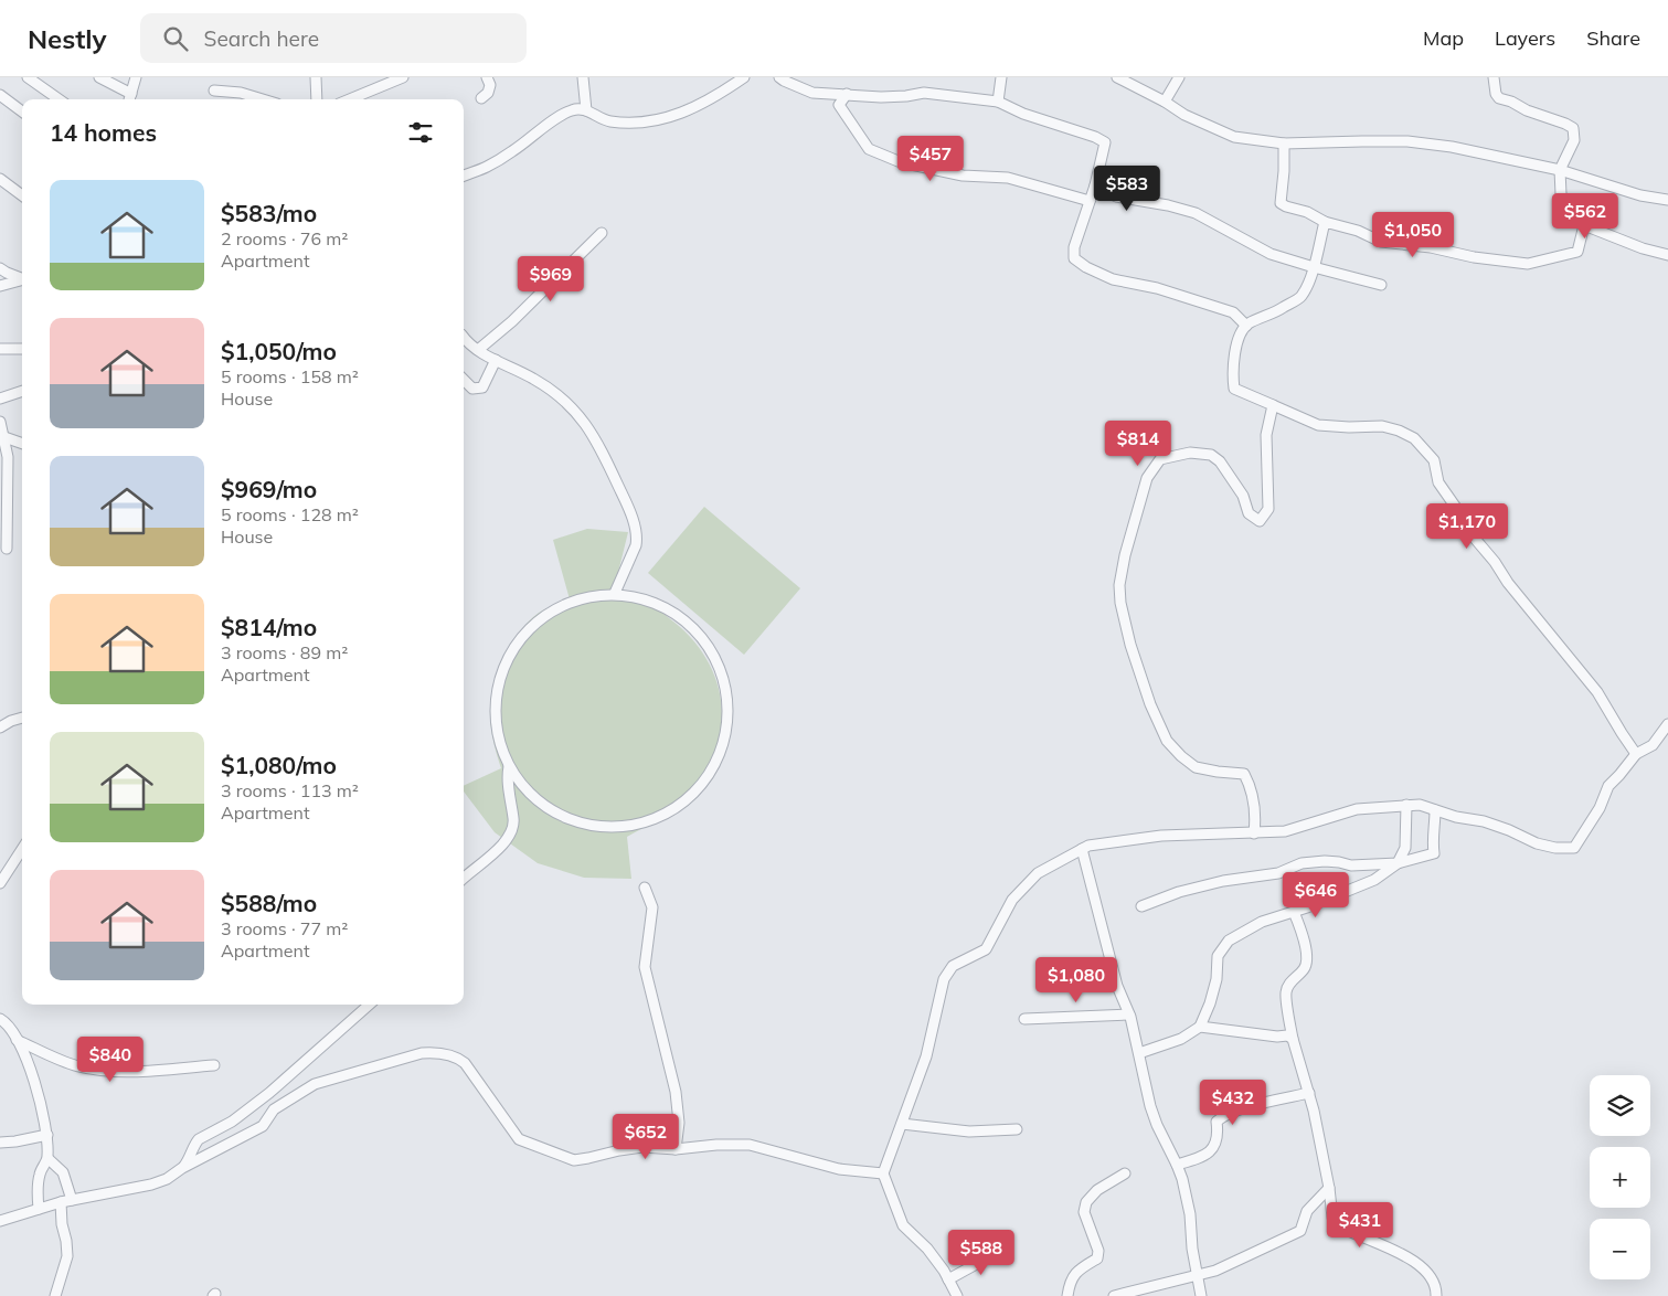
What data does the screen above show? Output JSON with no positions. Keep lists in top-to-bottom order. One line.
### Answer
{"page":{"header":"Nestly","search":"Search here","nav":["Map","Layers","Share"],"heading":"14 homes","price":["$457","$583","$562","$1,050","$969","$814","$1,170","$646","$1,080","$840","$432","$652","$431","$588"],"list":[{"name":"$583/mo","note":"2 rooms · 76 m² · Apartment"},{"name":"$1,050/mo","note":"5 rooms · 158 m² · House"},{"name":"$969/mo","note":"5 rooms · 128 m² · House"},{"name":"$814/mo","note":"3 rooms · 89 m² · Apartment"},{"name":"$1,080/mo","note":"3 rooms · 113 m² · Apartment"},{"name":"$588/mo","note":"3 rooms · 77 m² · Apartment"}],"map_buttons":["+","−"]}}
